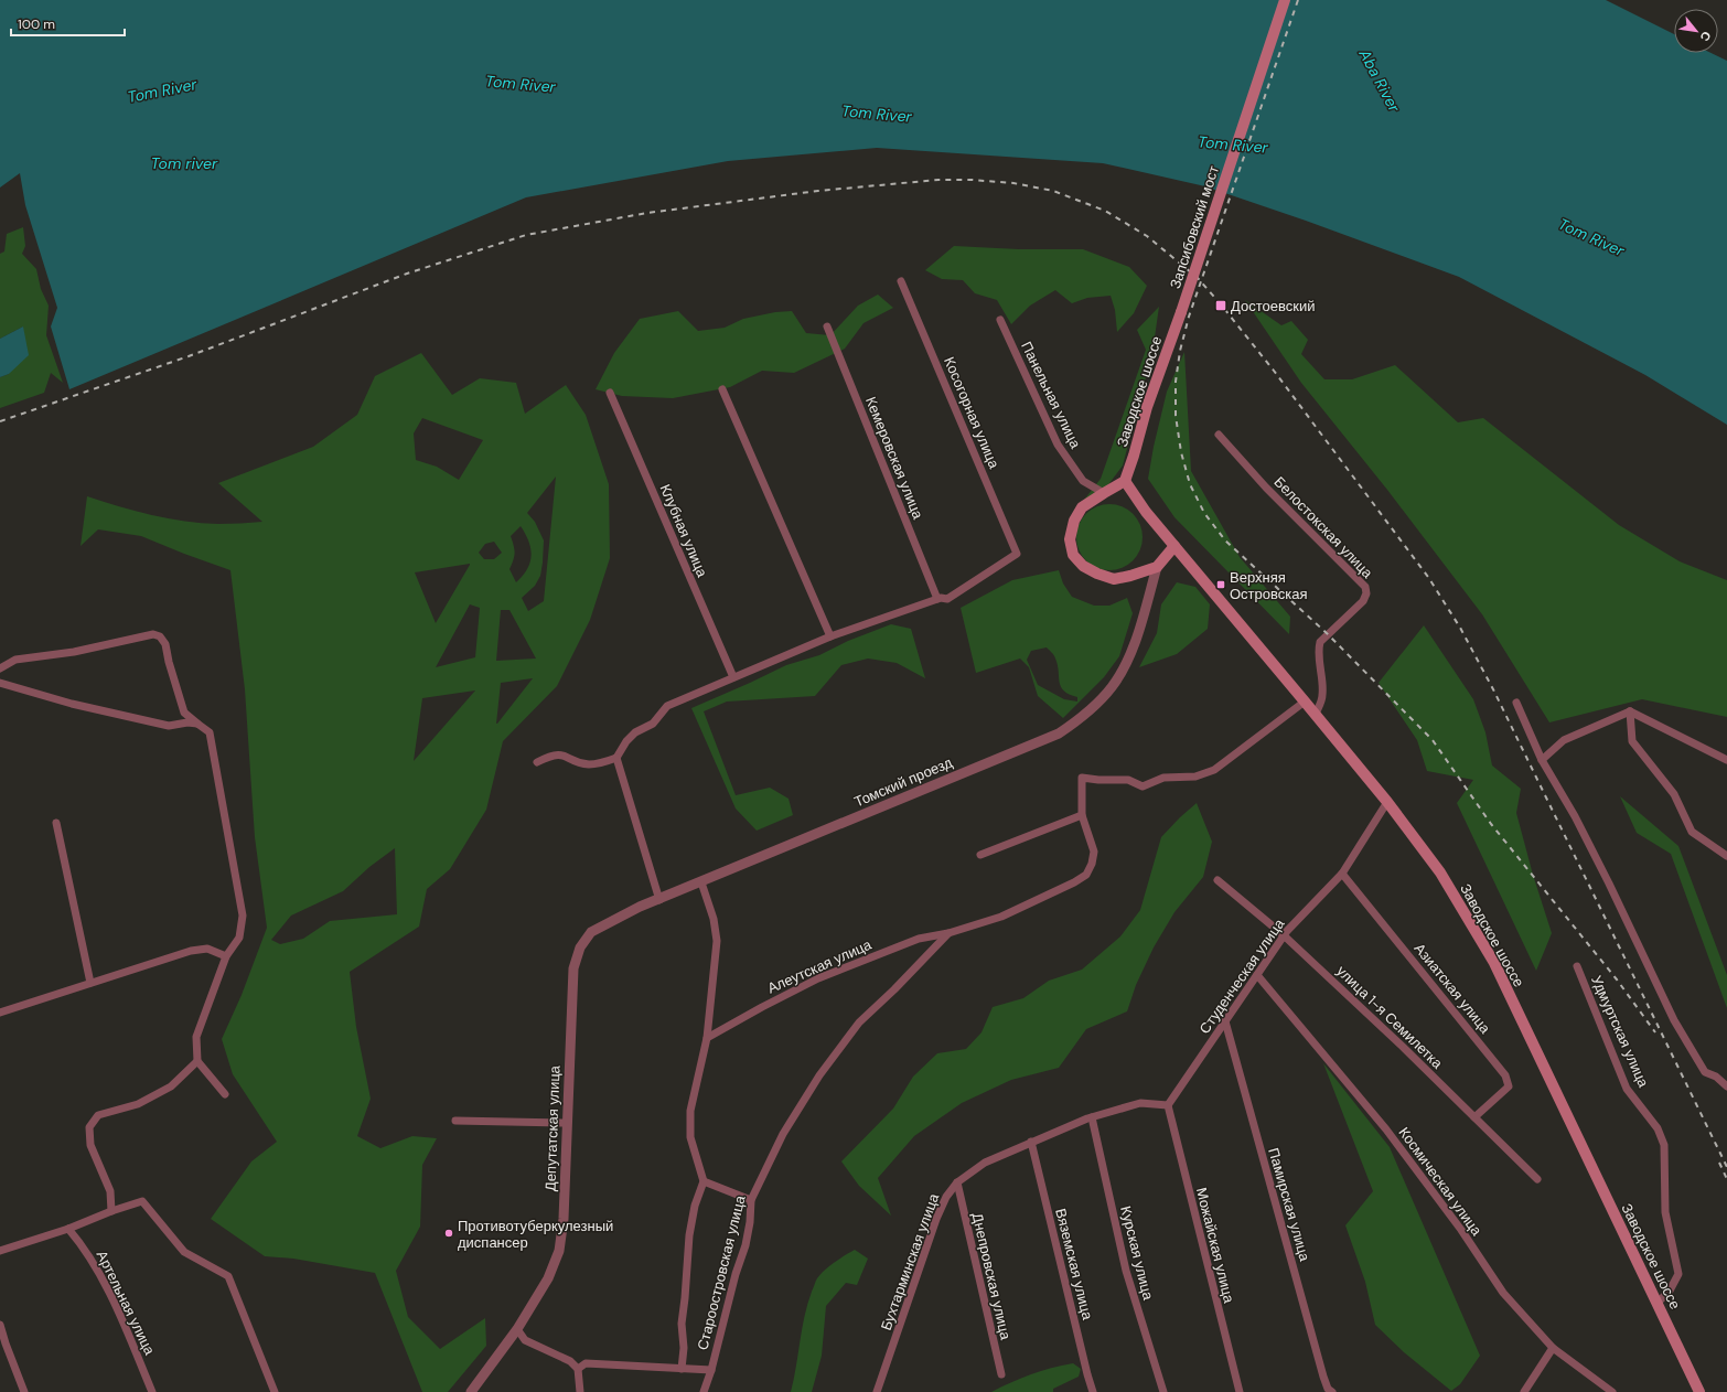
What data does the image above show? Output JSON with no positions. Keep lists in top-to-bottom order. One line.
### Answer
{"streets":{"main road":["Запсибовский мост","Заводское шоссе"],"street":["Панельная улица","Косогорная улица","Кемеровская улица","Белостокская улица","Клубная улица","Томский проезд","Алеутская улица","Студенческая улица","Азиатская улица","улица 1-я Семилетка","Удмуртская улица","Депутатская улица","Космическая улица","Памирская улица","Можайская улица","Курская улица","Бухтарминская улица","Вяземская улица","Староостровская улица","Днепровская улица","Артельная улица"]},"crossings":[["Запсибовский мост","Заводское шоссе"],["Заводское шоссе","Панельная улица"],["Заводское шоссе","Белостокская улица"],["Заводское шоссе","Томский проезд"],["Заводское шоссе","Студенческая улица"],["Заводское шоссе","Удмуртская улица"],["Заводское шоссе","Староостровская улица"],["Панельная улица","Томский проезд"],["Косогорная улица","Кемеровская улица"],["Томский проезд","Депутатская улица"],["Алеутская улица","Староостровская улица"],["Студенческая улица","Азиатская улица"],["Студенческая улица","улица 1-я Семилетка"],["Студенческая улица","Космическая улица"],["Студенческая улица","Памирская улица"],["Студенческая улица","Можайская улица"],["Студенческая улица","Бухтарминская улица"],["Азиатская улица","улица 1-я Семилетка"],["Можайская улица","Бухтарминская улица"],["Курская улица","Бухтарминская улица"],["Бухтарминская улица","Вяземская улица"],["Бухтарминская улица","Днепровская улица"]],"water":["Aba River","Tom River","Tom river"],"places":{"transit":["Достоевский","Верхняя Островская"],"other":["Противотуберкулезный диспансер"]},"scale_bar":"100 m","north":"bottom right"}
